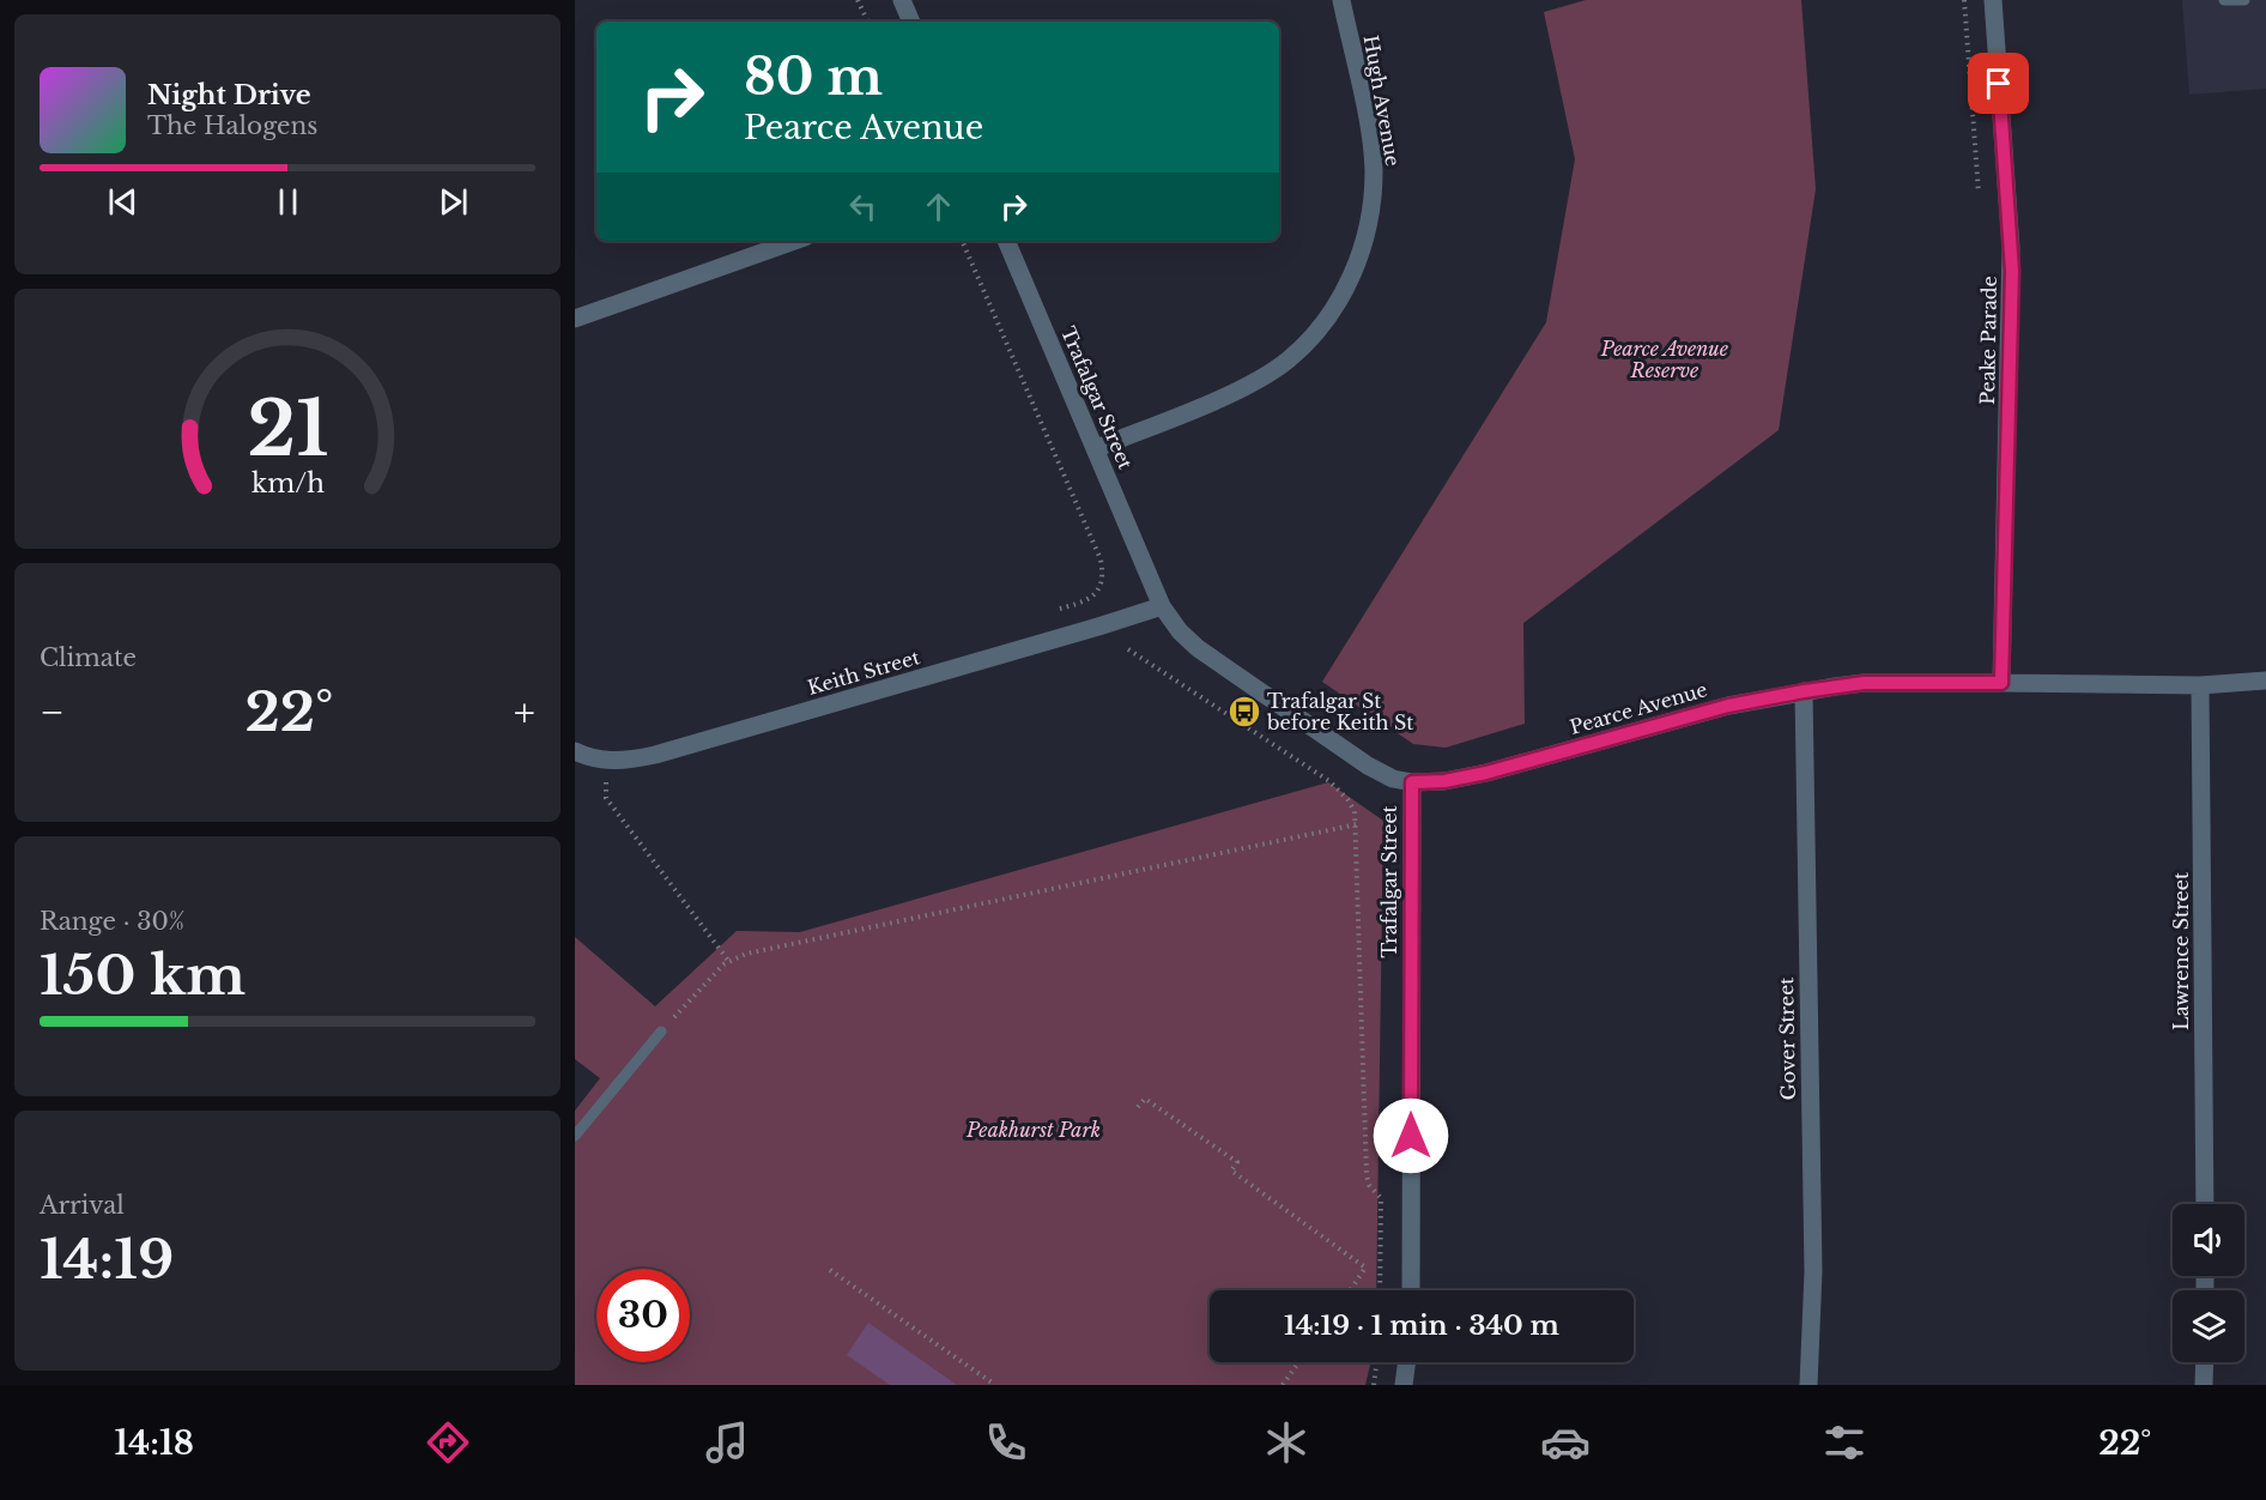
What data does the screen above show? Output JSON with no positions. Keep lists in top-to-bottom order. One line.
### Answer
{"streets":{"street":["Hugh Avenue","Peake Parade","Trafalgar Street","Keith Street","Pearce Avenue","Lawrence Street","Gover Street"]},"crossings":[["Hugh Avenue","Trafalgar Street"],["Peake Parade","Pearce Avenue"],["Trafalgar Street","Keith Street"],["Trafalgar Street","Pearce Avenue"],["Pearce Avenue","Lawrence Street"],["Pearce Avenue","Gover Street"]],"parks":["Pearce Avenue Reserve","Peakhurst Park"],"places":{"bus stop":["Trafalgar St before Keith St"]},"page":{"turn":["80 m","Pearce Avenue"],"song":["Night Drive","The Halogens"],"tile":["Climate",["Range · 30%","150 km"],["Arrival","14:19"]],"heat":["−","22°","+"],"limit":"30","trip":"14:19 · 1 min · 340 m","tabs":["14:18","22°"],"gauge":["21","km/h"]}}
